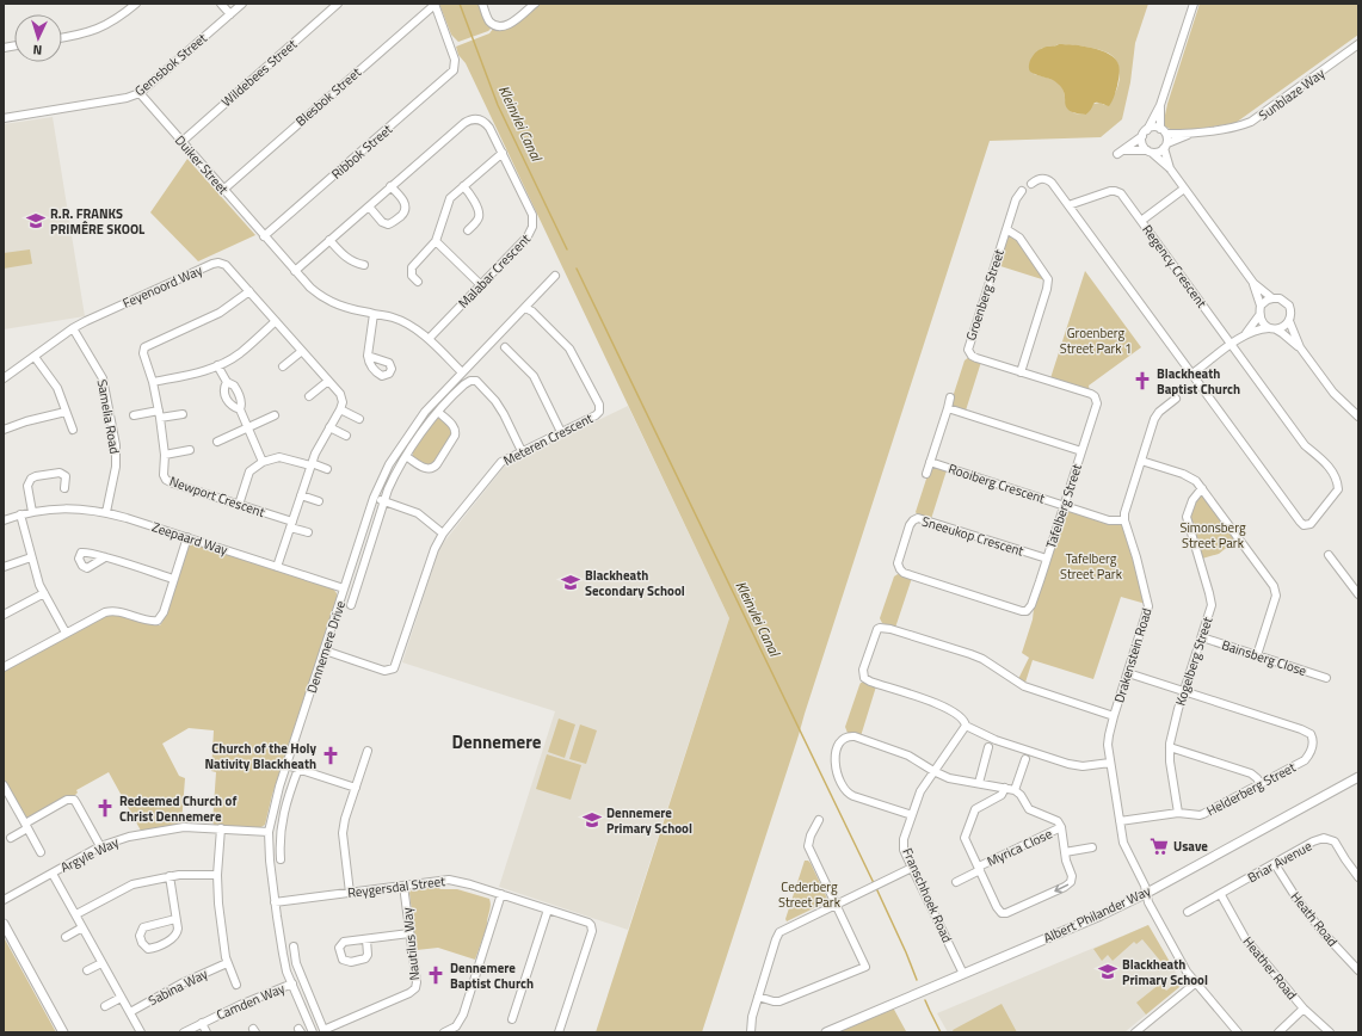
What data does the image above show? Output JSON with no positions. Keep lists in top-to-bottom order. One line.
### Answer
{"streets":{"street":["Gemsbok Street","Wildebees Street","Sunblaze Way","Blesbok Street","Ribbok Street","Duiker Street","Regency Crescent","Malabar Crescent","Feyenoord Way","Groenberg Street","Samelia Road","Meteren Crescent","Rooiberg Crescent","Newport Crescent","Tafelberg Street","Sneeukop Crescent","Zeepaard Way","Dennemere Drive","Drakenstein Road","Bainsberg Close","Kogelberg Street","Helderberg Street","Myrica Close","Argyle Way","Briar Avenue","Reygersdal Street","Franschhoek Road","Albert Philander Way","Heath Road","Nautilus Way","Heather Road","Sabina Way","Camden Way"]},"crossings":[["Gemsbok Street","Duiker Street"],["Wildebees Street","Duiker Street"],["Blesbok Street","Ribbok Street"],["Blesbok Street","Duiker Street"],["Ribbok Street","Duiker Street"],["Duiker Street","Malabar Crescent"],["Duiker Street","Dennemere Drive"],["Feyenoord Way","Samelia Road"],["Feyenoord Way","Newport Crescent"],["Groenberg Street","Tafelberg Street"],["Samelia Road","Zeepaard Way"],["Meteren Crescent","Dennemere Drive"],["Rooiberg Crescent","Tafelberg Street"],["Rooiberg Crescent","Drakenstein Road"],["Tafelberg Street","Sneeukop Crescent"],["Zeepaard Way","Dennemere Drive"],["Dennemere Drive","Argyle Way"],["Dennemere Drive","Reygersdal Street"],["Dennemere Drive","Camden Way"],["Drakenstein Road","Helderberg Street"],["Drakenstein Road","Albert Philander Way"],["Bainsberg Close","Kogelberg Street"],["Kogelberg Street","Helderberg Street"],["Briar Avenue","Heath Road"],["Briar Avenue","Heather Road"],["Reygersdal Street","Nautilus Way"],["Franschhoek Road","Albert Philander Way"]],"districts":["Dennemere"],"water":["Kleinvlei Canal"],"parks":["Groenberg Street Park 1","Simonsberg Street Park","Tafelberg Street Park","Cederberg Street Park"],"places":{"school or university":["R.R. FRANKS PRIMÊRE SKOOL","Blackheath Secondary School","Dennemere Primary School","Blackheath Primary School"],"church":["Blackheath Baptist Church","Church of the Holy Nativity Blackheath","Redeemed Church of Christ Dennemere","Dennemere Baptist Church"],"supermarket":["Usave"]},"north":"bottom"}
